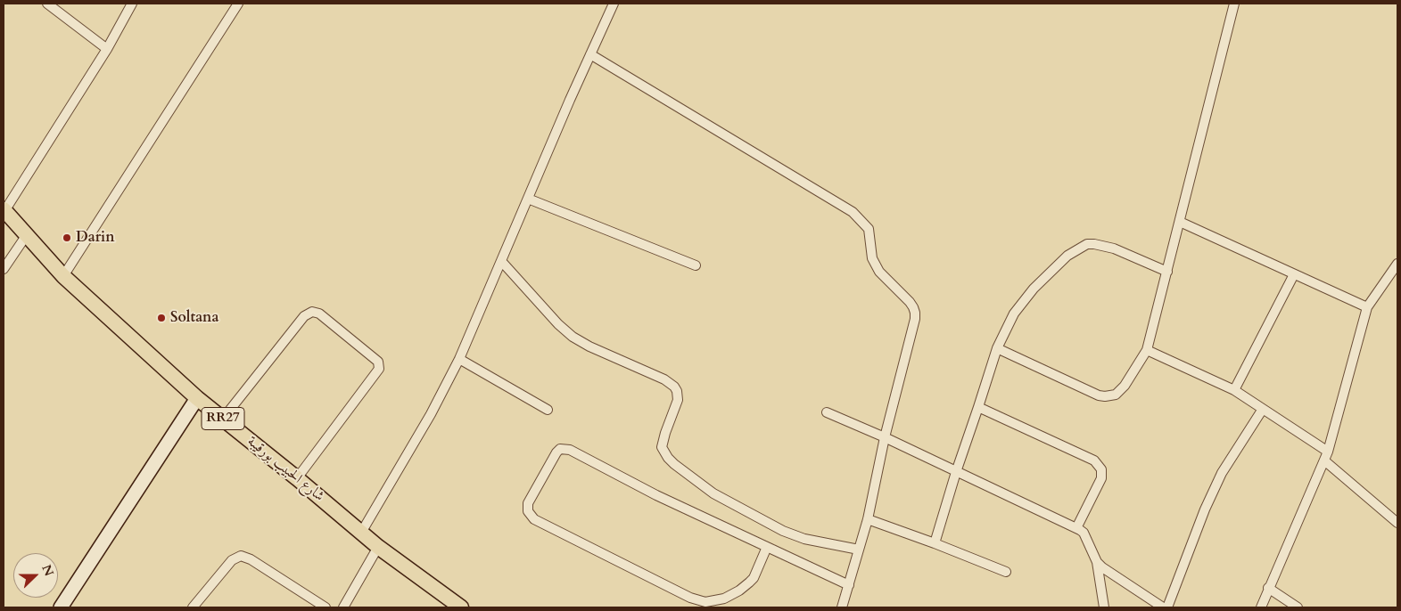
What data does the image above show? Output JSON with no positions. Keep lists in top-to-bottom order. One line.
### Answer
{"streets":{"main road":["RR27","شارع الحبيب بورقيبة"]},"places":["Darin","Soltana"],"north":"right"}
